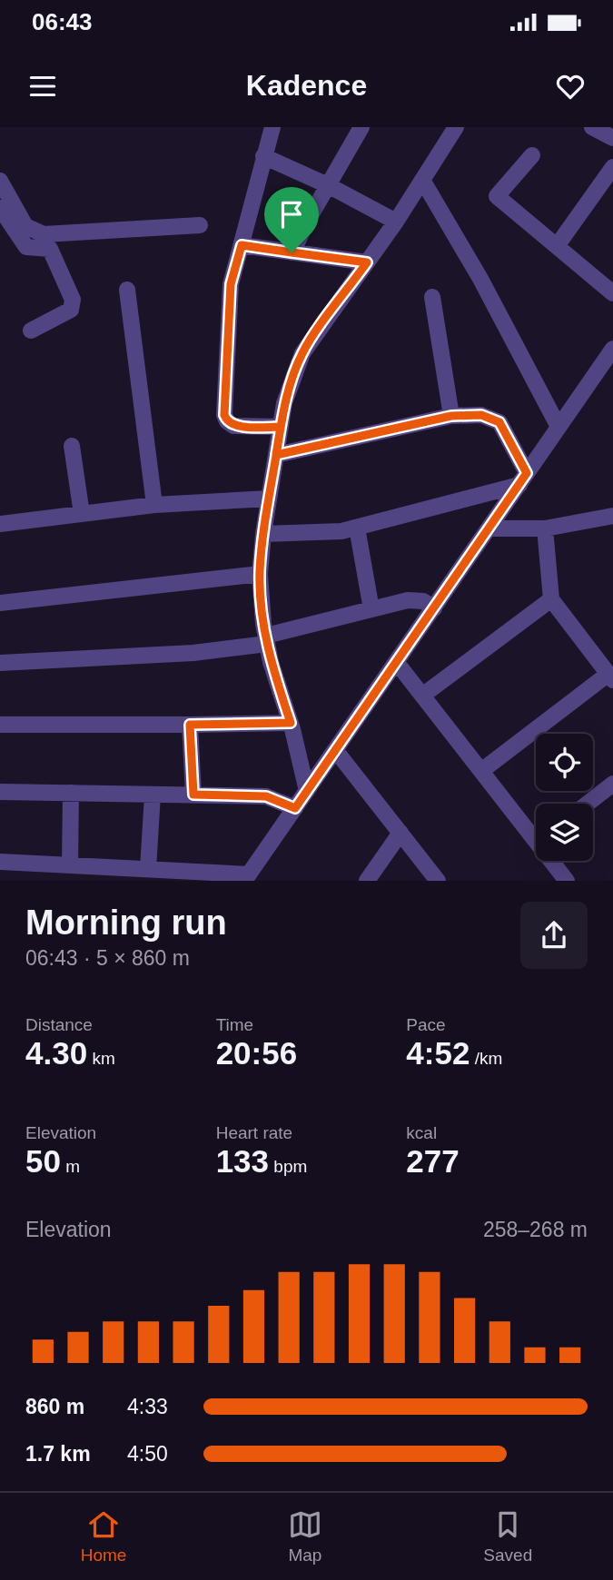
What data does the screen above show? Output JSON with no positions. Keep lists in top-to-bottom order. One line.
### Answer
{"page":{"status":"06:43","header":"Kadence","heading":["Morning run","06:43 · 5 × 860 m"],"stats":[["Distance","4.30 km"],["Time","20:56"],["Pace","4:52 /km"],["Elevation","50 m"],["Heart rate","133 bpm"],["kcal","277"]],"chart":["Elevation","258–268 m"],"list":[{"name":"860 m","note":"4:33"},{"name":"1.7 km","note":"4:50"}],"tabs":["Home","Map","Saved"]}}
